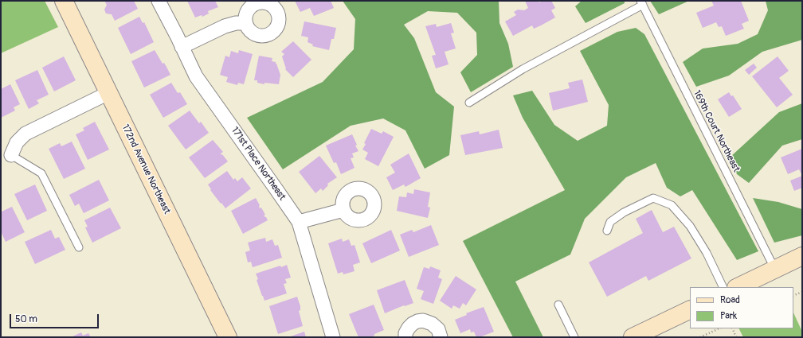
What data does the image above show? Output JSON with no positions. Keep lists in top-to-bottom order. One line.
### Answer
{"streets":{"street":["171st Place Northeast","172nd Avenue Northeast"],"lane":["169th Court Northeast"]},"legend":["Road","Park"],"scale_bar":"50 m"}
